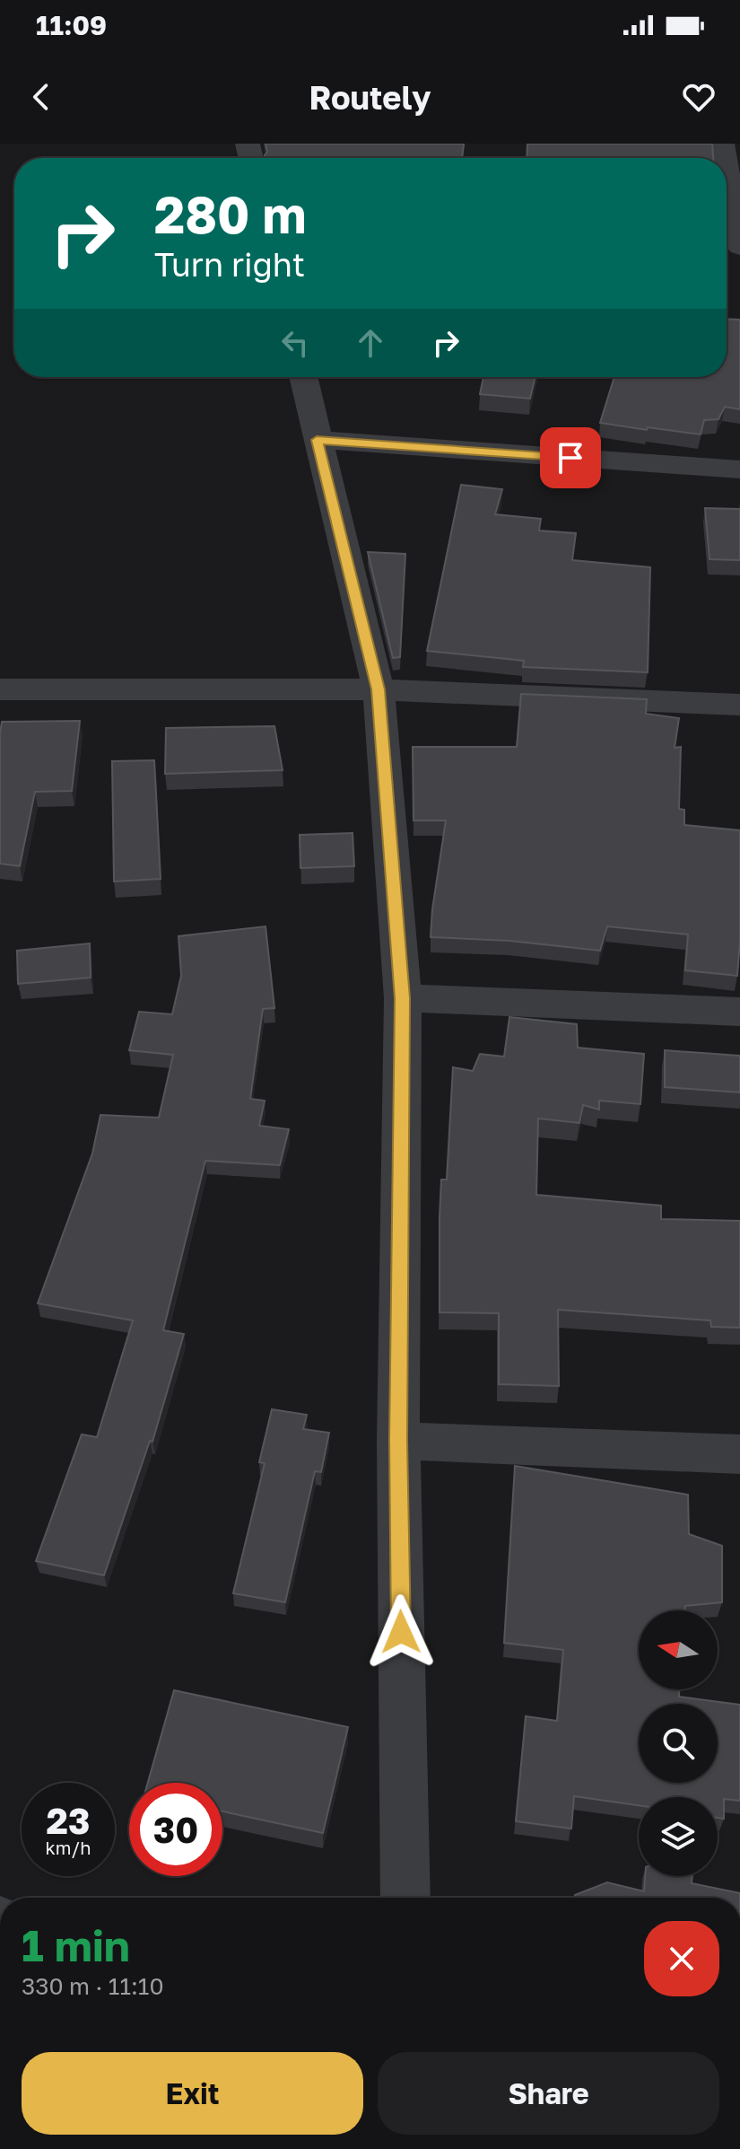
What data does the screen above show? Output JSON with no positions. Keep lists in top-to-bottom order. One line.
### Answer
{"north":"left","page":{"status":"11:09","header":"Routely","turn":["280 m","Turn right"],"speed":"23 km/h","limit":"30","heading":["1 min","330 m · 11:10"],"buttons":["Exit","Share"]}}
